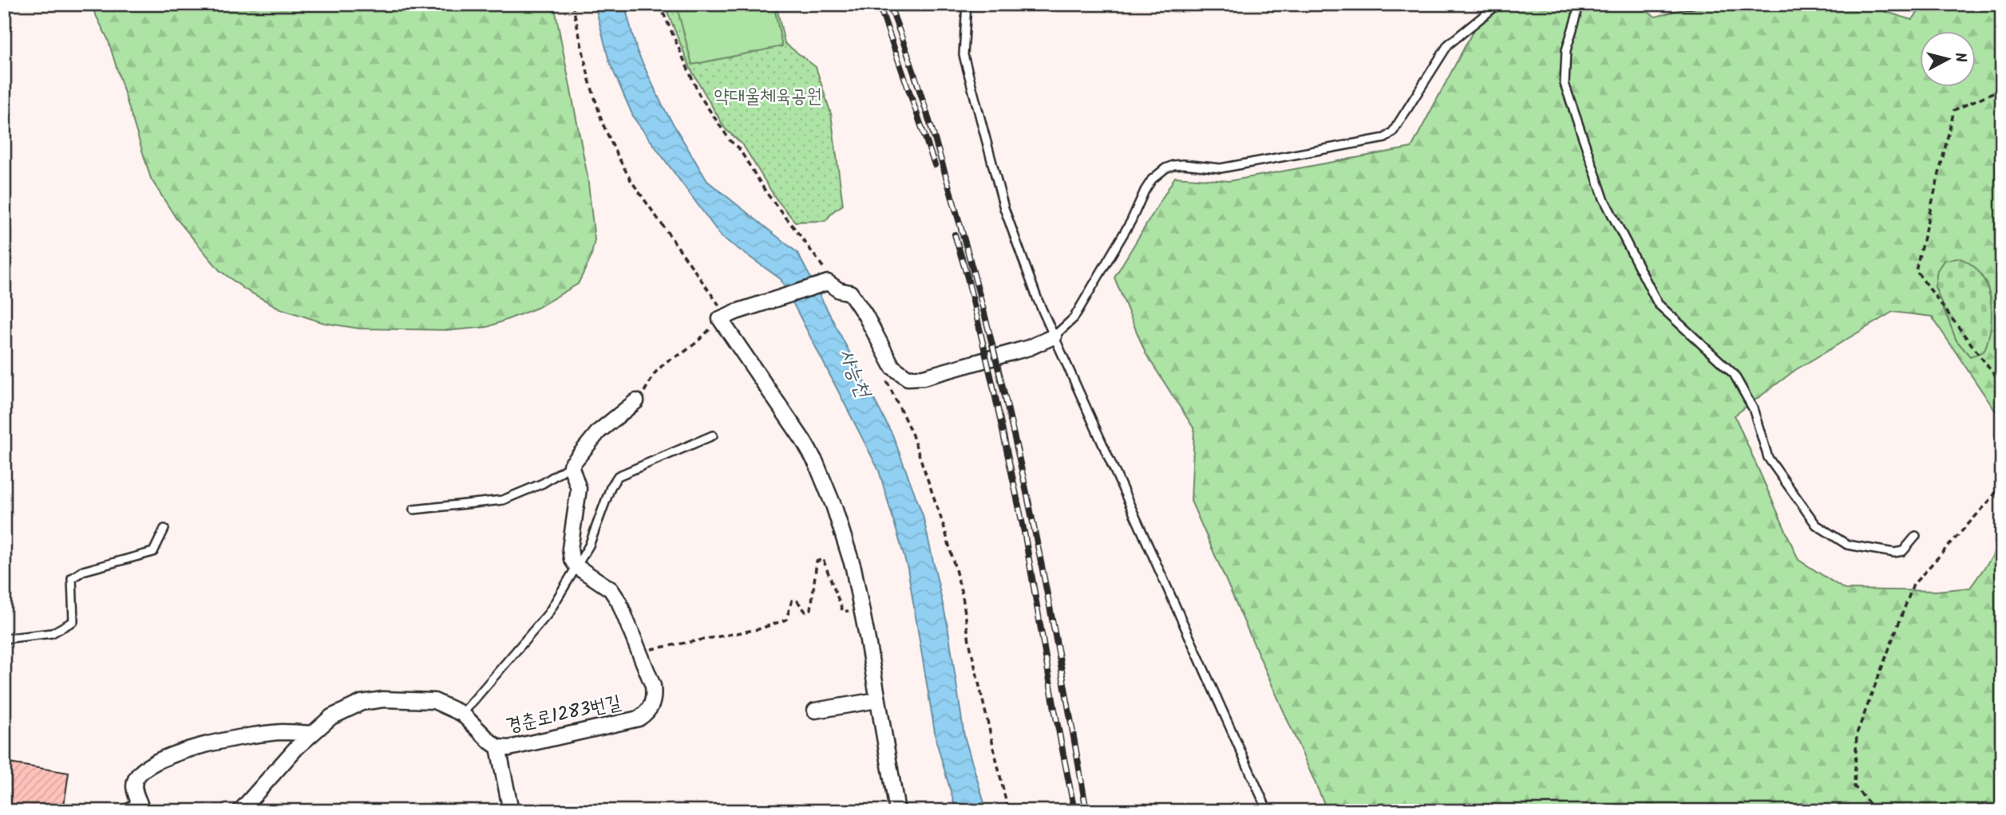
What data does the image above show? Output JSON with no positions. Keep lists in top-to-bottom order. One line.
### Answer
{"streets":{"street":["경춘로1283번길"]},"water":["사능천"],"parks":["약대울체육공원"],"north":"right"}
